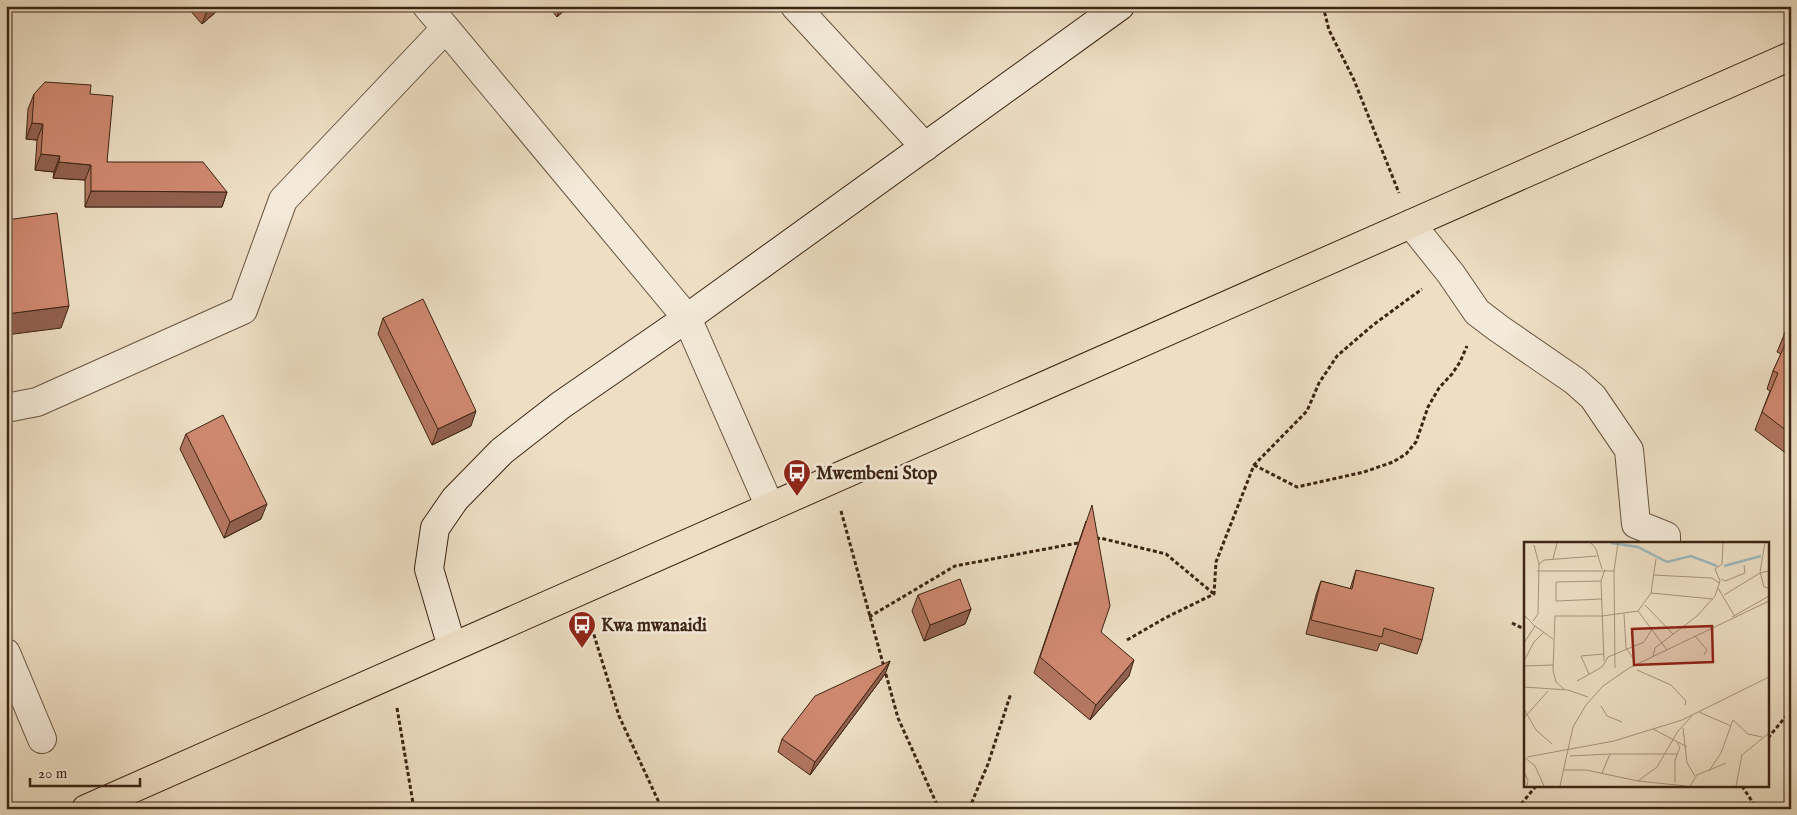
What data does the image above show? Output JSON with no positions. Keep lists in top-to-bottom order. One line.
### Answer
{"places":{"bus stop":["Mwembeni Stop","Kwa mwanaidi"]},"scale_bar":"20 m"}
